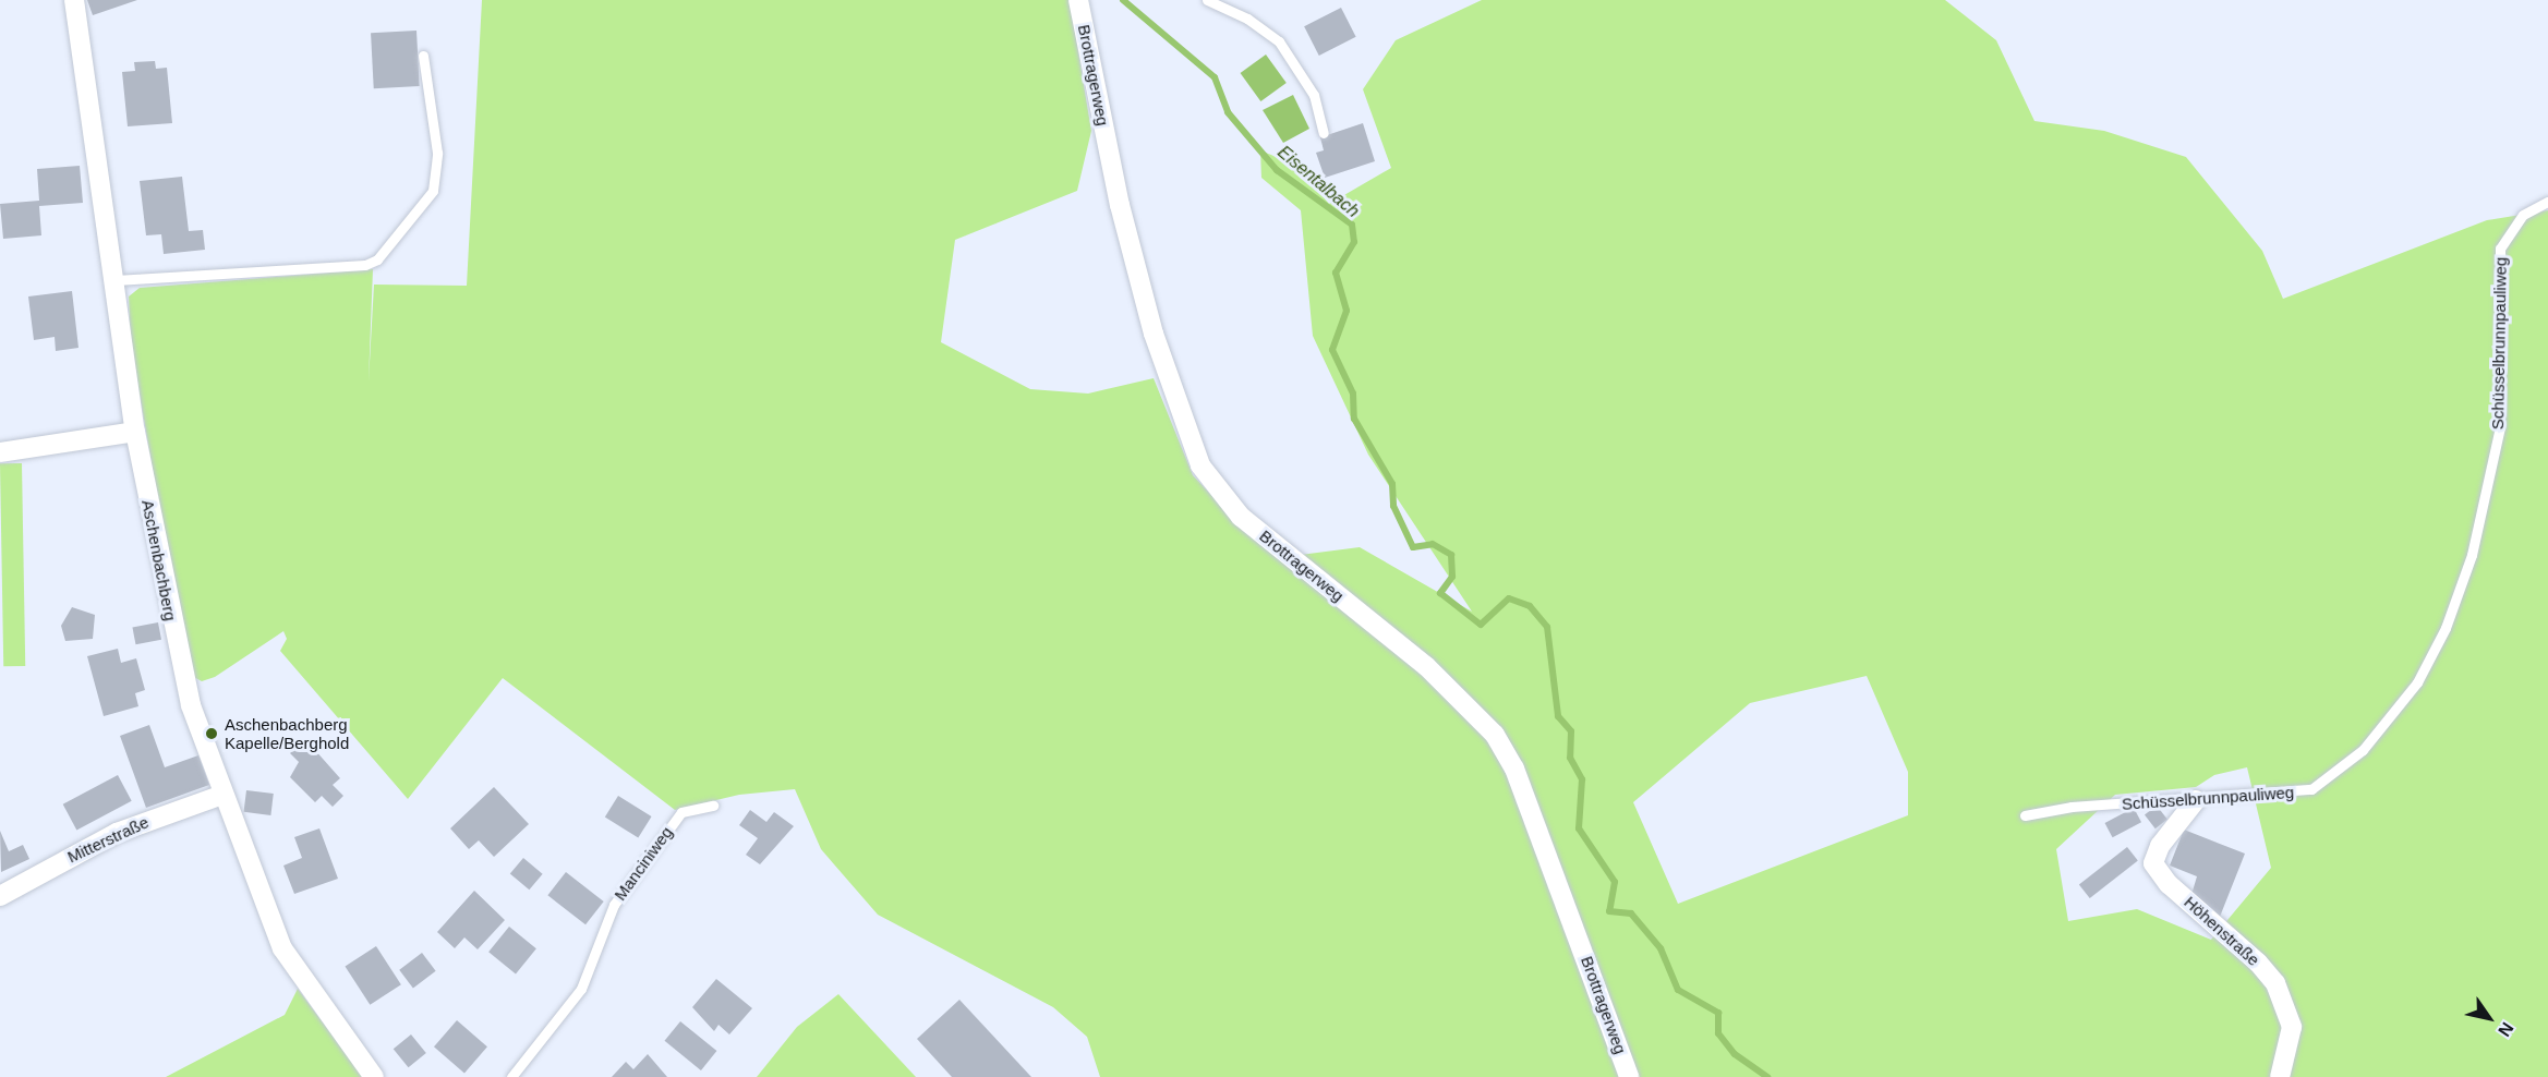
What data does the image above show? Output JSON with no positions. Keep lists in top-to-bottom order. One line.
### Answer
{"streets":{"street":["Brottragerweg","Aschenbachberg","Mitterstraße","Höhenstraße"],"lane":["Schüsselbrunnpauliweg","Manciniweg"]},"crossings":[["Schüsselbrunnpauliweg","Höhenstraße"],["Aschenbachberg","Mitterstraße"]],"water":["Eisentalbach"],"places":["Aschenbachberg Kapelle/Berghold"],"north":"bottom right"}
